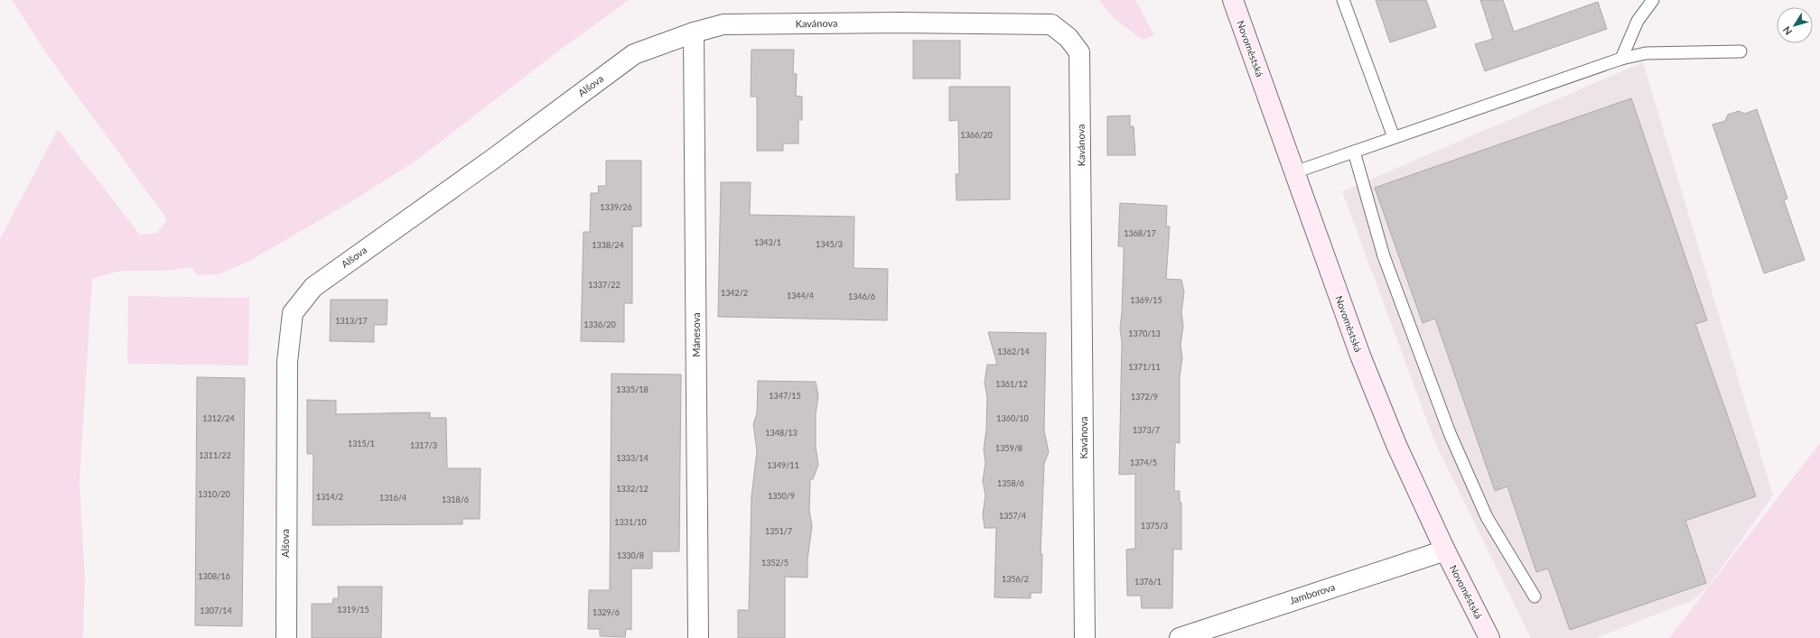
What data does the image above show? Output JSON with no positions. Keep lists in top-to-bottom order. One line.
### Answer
{"streets":{"street":["Kavánova","Novoměstská","Alšova","Mánesova","Jamborova"]},"crossings":[["Kavánova","Alšova"],["Kavánova","Mánesova"],["Novoměstská","Jamborova"],["Alšova","Mánesova"]],"house_numbers":["1366/20","1339/26","1368/17","1343/1","1345/3","1338/24","1337/22","1342/2","1344/4","1346/6","1369/15","1313/17","1336/20","1370/13","1362/14","1371/11","1361/12","1335/18","1347/15","1372/9","1312/24","1360/10","1373/7","1348/13","1315/1","1317/3","1359/8","1311/22","1333/14","1374/5","1349/11","1358/6","1332/12","1310/20","1350/9","1314/2","1316/4","1318/6","1357/4","1331/10","1375/3","1351/7","1330/8","1352/5","1308/16","1356/2","1376/1","1319/15","1307/14","1329/6"],"north":"bottom left"}
